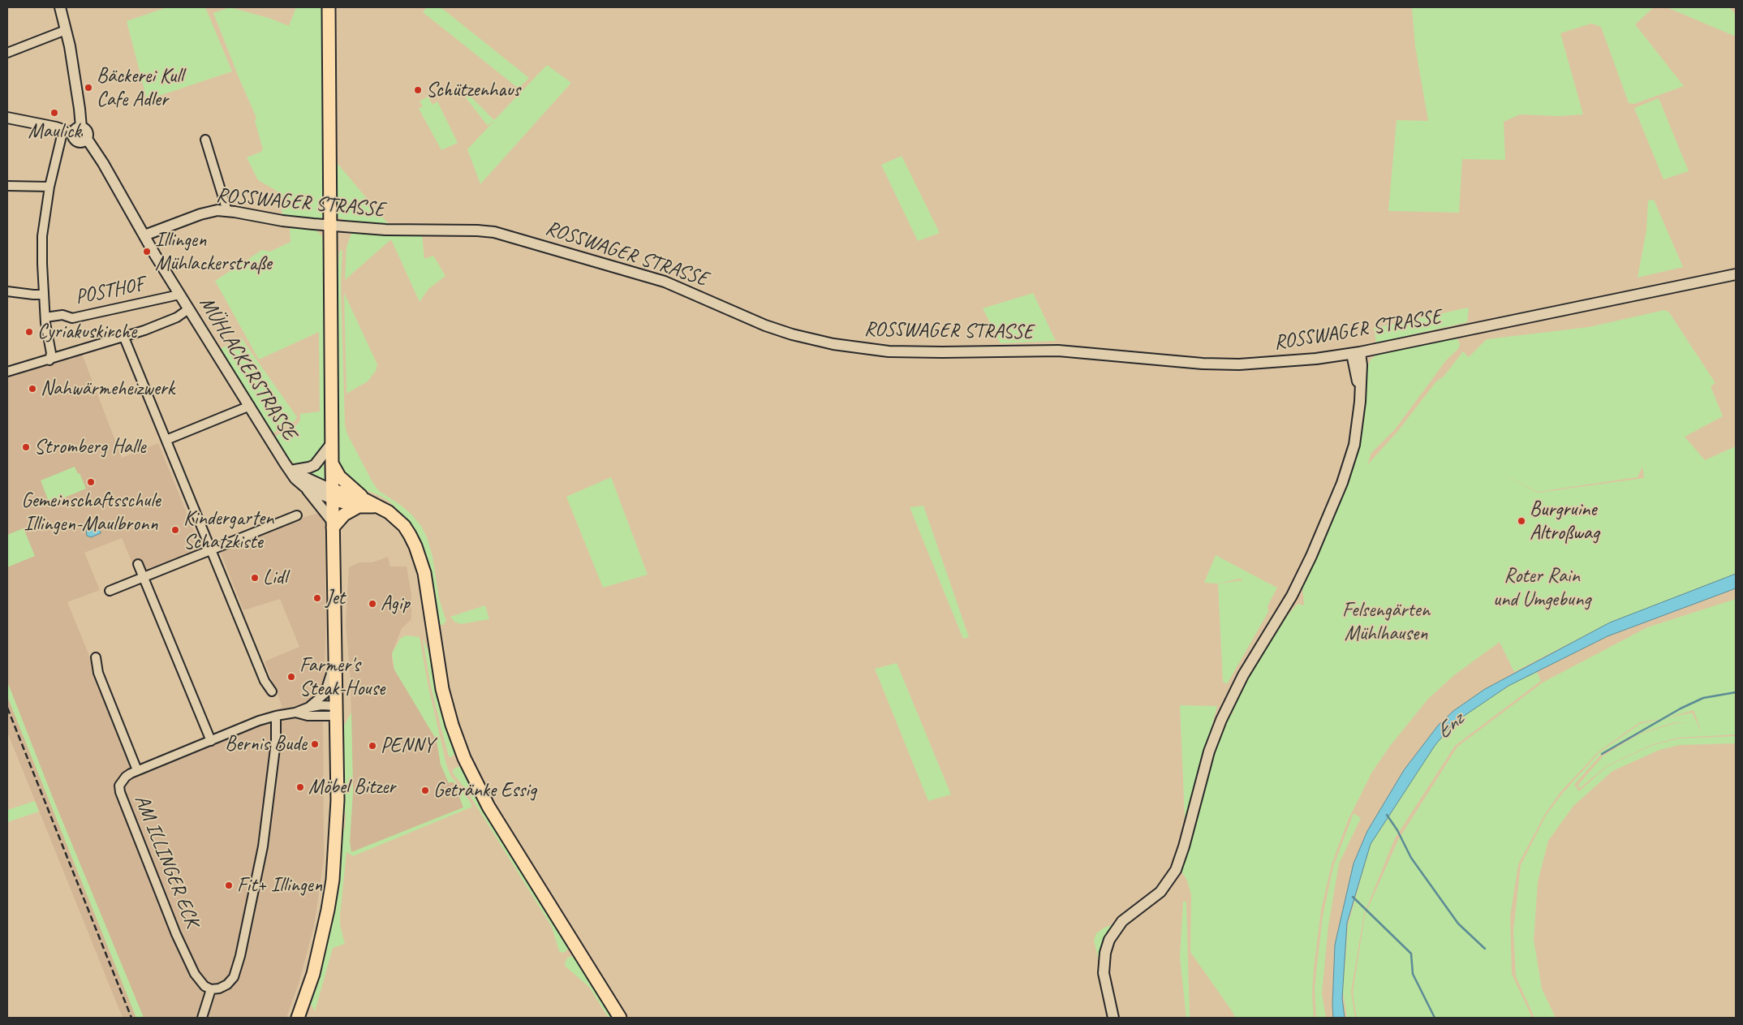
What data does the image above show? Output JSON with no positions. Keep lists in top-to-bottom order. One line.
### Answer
{"streets":{"street":["ROSSWAGER STRASSE","POSTHOF","MÜHLACKERSTRASSE","AM ILLINGER ECK"]},"crossings":[["ROSSWAGER STRASSE","MÜHLACKERSTRASSE"],["POSTHOF","MÜHLACKERSTRASSE"]],"water":["Enz"],"parks":["Roter Rain und Umgebung","Felsengärten Mühlhausen"],"places":["Bäckerei Kull Cafe Adler","Schützenhaus","Maulick","Illingen Mühlackerstraße","Cyriakuskirche","Nahwärmeheizwerk","Stromberg Halle","Gemeinschaftsschule Illingen-Maulbronn","Burgruine Altroßwag","Kindergarten Schatzkiste","Lidl","Jet","Agip","Farmer's Steak-House","Bernis Bude","PENNY","Möbel Bitzer","Getränke Essig","Fit+ Illingen"]}
